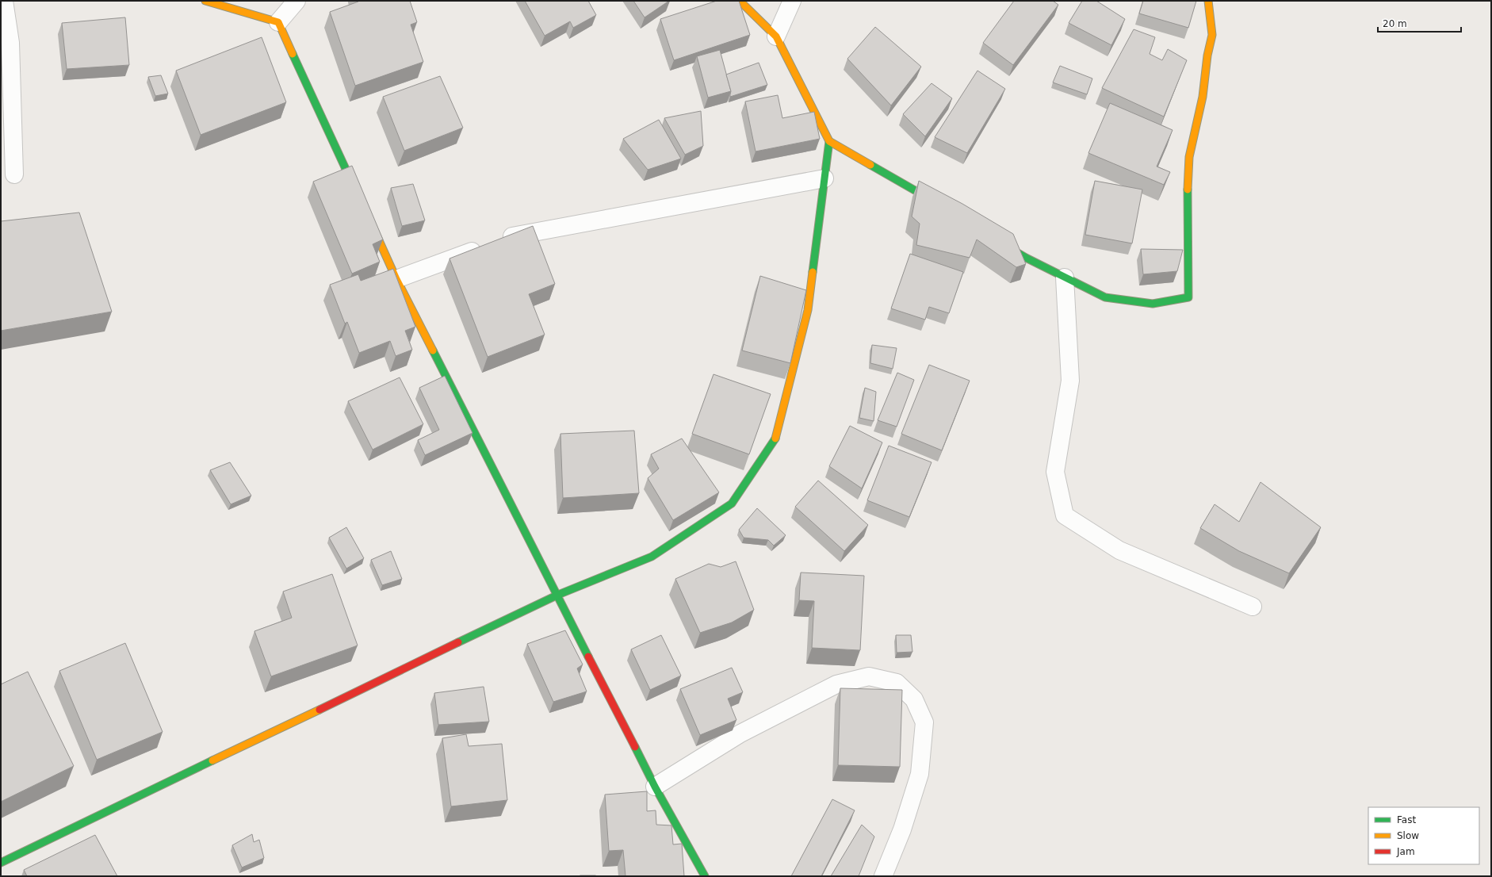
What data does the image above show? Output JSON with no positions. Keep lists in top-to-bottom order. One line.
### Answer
{"legend":["Fast","Slow","Jam"],"scale_bar":"20 m"}
